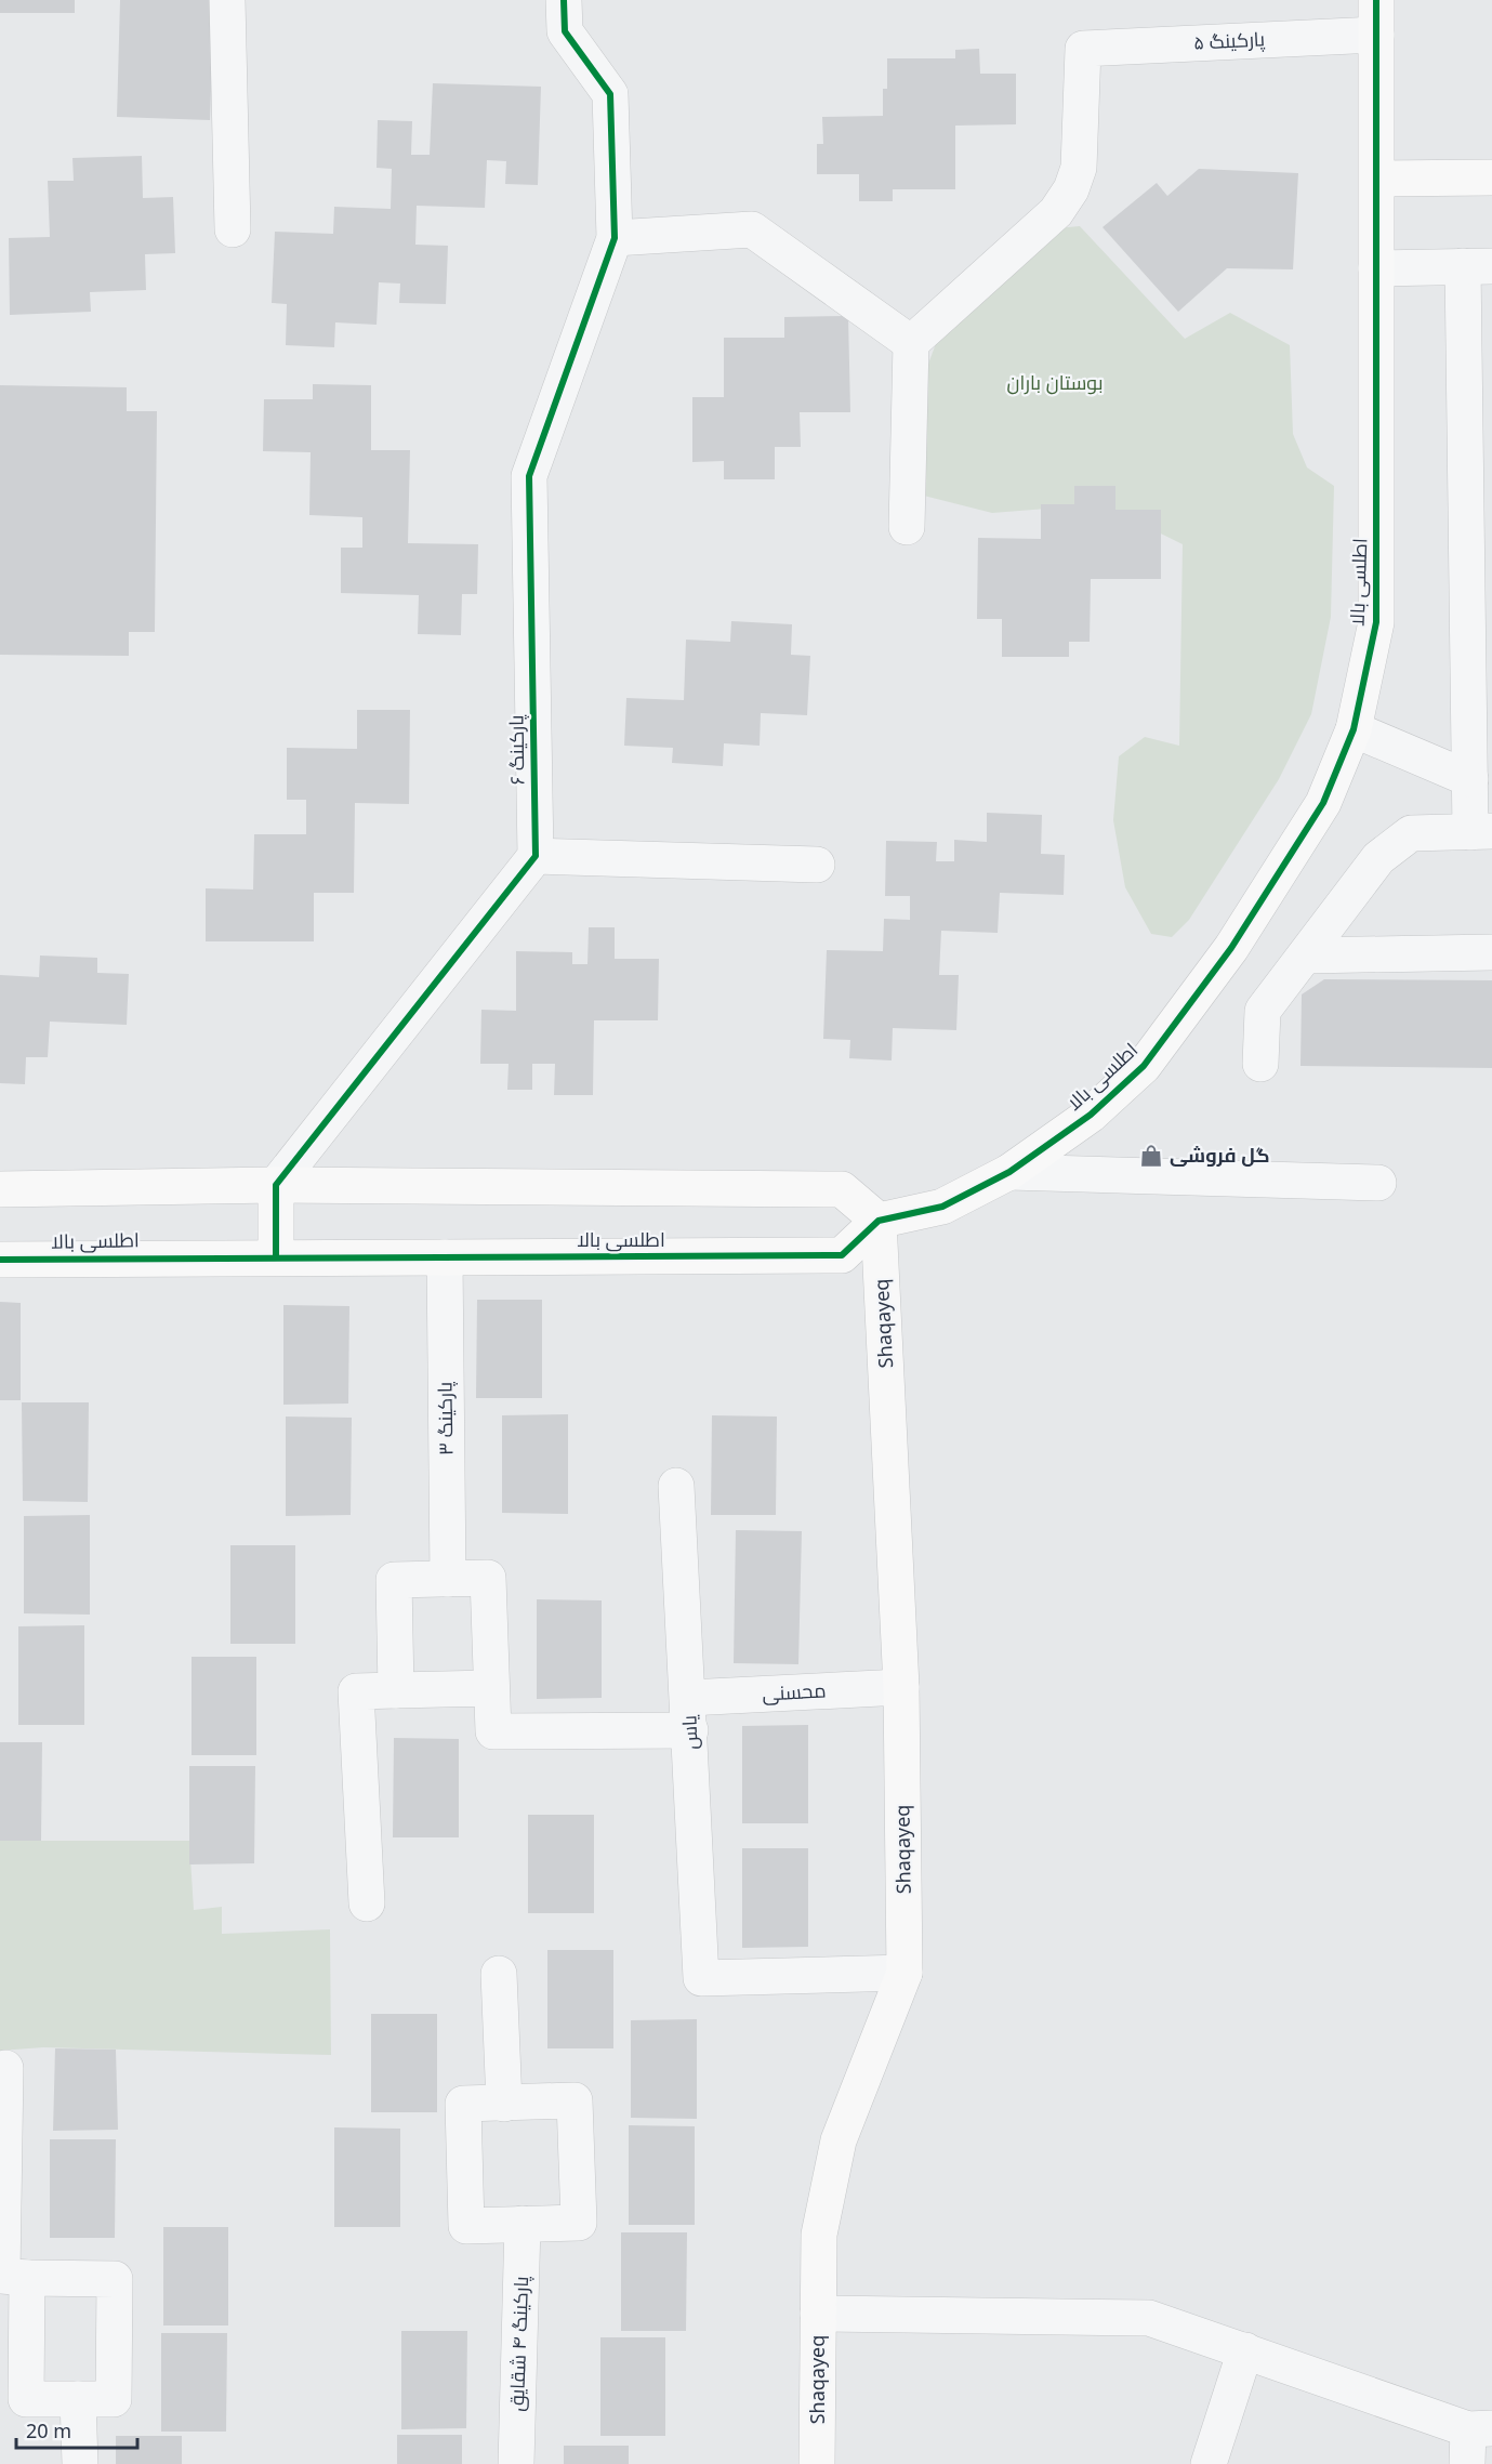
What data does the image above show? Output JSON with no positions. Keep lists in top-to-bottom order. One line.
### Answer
{"streets":{"street":["پارکینگ ۵","اطلسی بالا","پارکینگ ۶","Shaqayeq","پارکینگ ۳","محسنی","یاس","پارکینگ ۴ شقایق"]},"crossings":[["پارکینگ ۵","اطلسی بالا"],["اطلسی بالا","Shaqayeq"],["اطلسی بالا","پارکینگ ۳"],["Shaqayeq","محسنی"],["Shaqayeq","یاس"],["محسنی","یاس"]],"parks":["بوستان باران"],"places":{"shop":["گل فروشی"]},"scale_bar":"20 m"}
